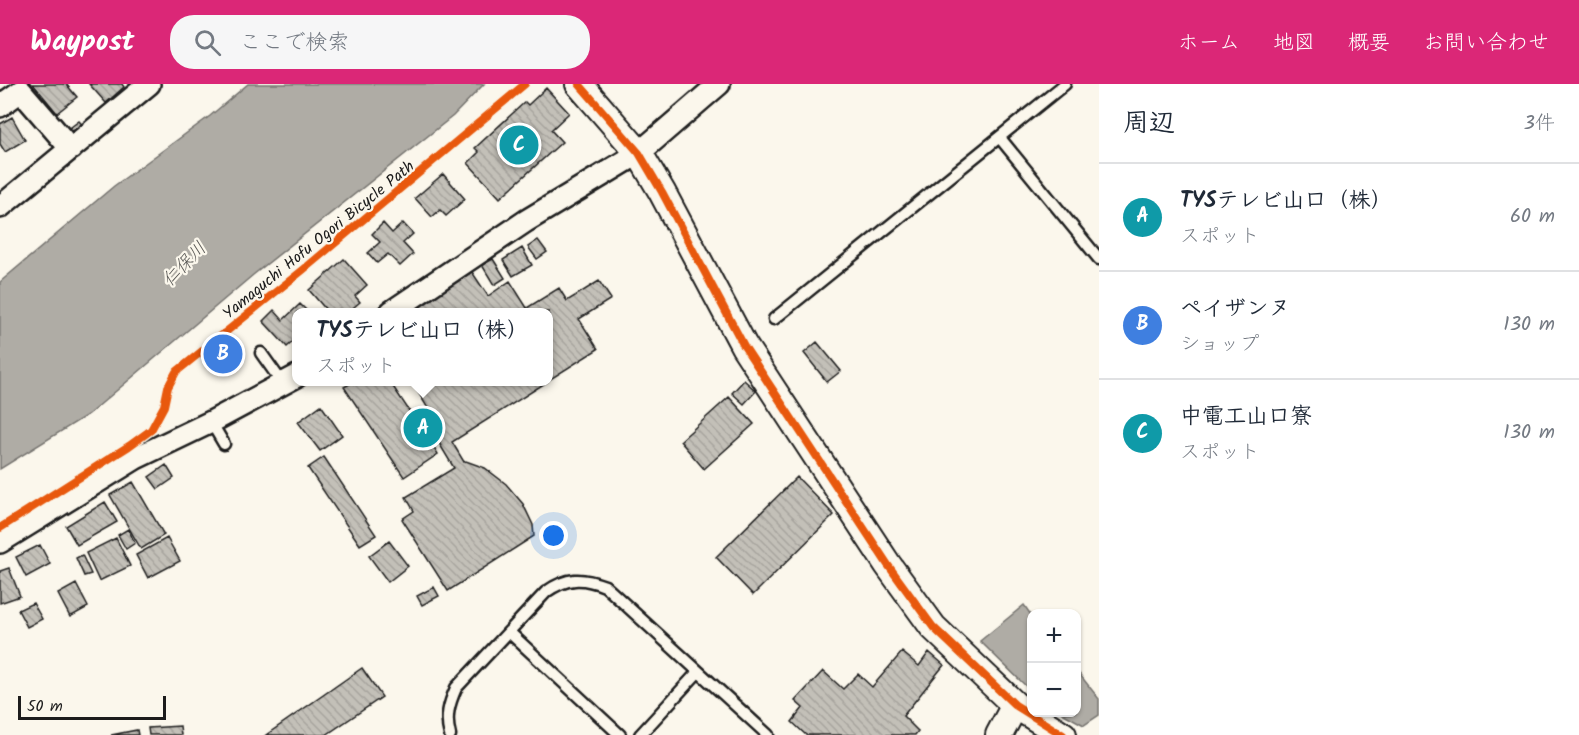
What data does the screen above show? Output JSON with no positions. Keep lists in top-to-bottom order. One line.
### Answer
{"streets":{"cycle path":["Yamaguchi Hofu Ogori Bicycle Path"]},"water":["仁保川"],"scale_bar":"50 m","page":{"header":"Waypost","search":"ここで検索","nav":["ホーム","地図","概要","お問い合わせ"],"heading":["周辺","3件"],"pins":["C","B","A"],"list":[{"mark":"A","name":"TYSテレビ山口（株）","note":"スポット","value":"60 m"},{"mark":"B","name":"ペイザンヌ","note":"ショップ","value":"130 m"},{"mark":"C","name":"中電工山口寮","note":"スポット","value":"130 m"}],"popup":["TYSテレビ山口（株）","スポット"],"map_buttons":["+","−"],"scale":"50 m"}}
